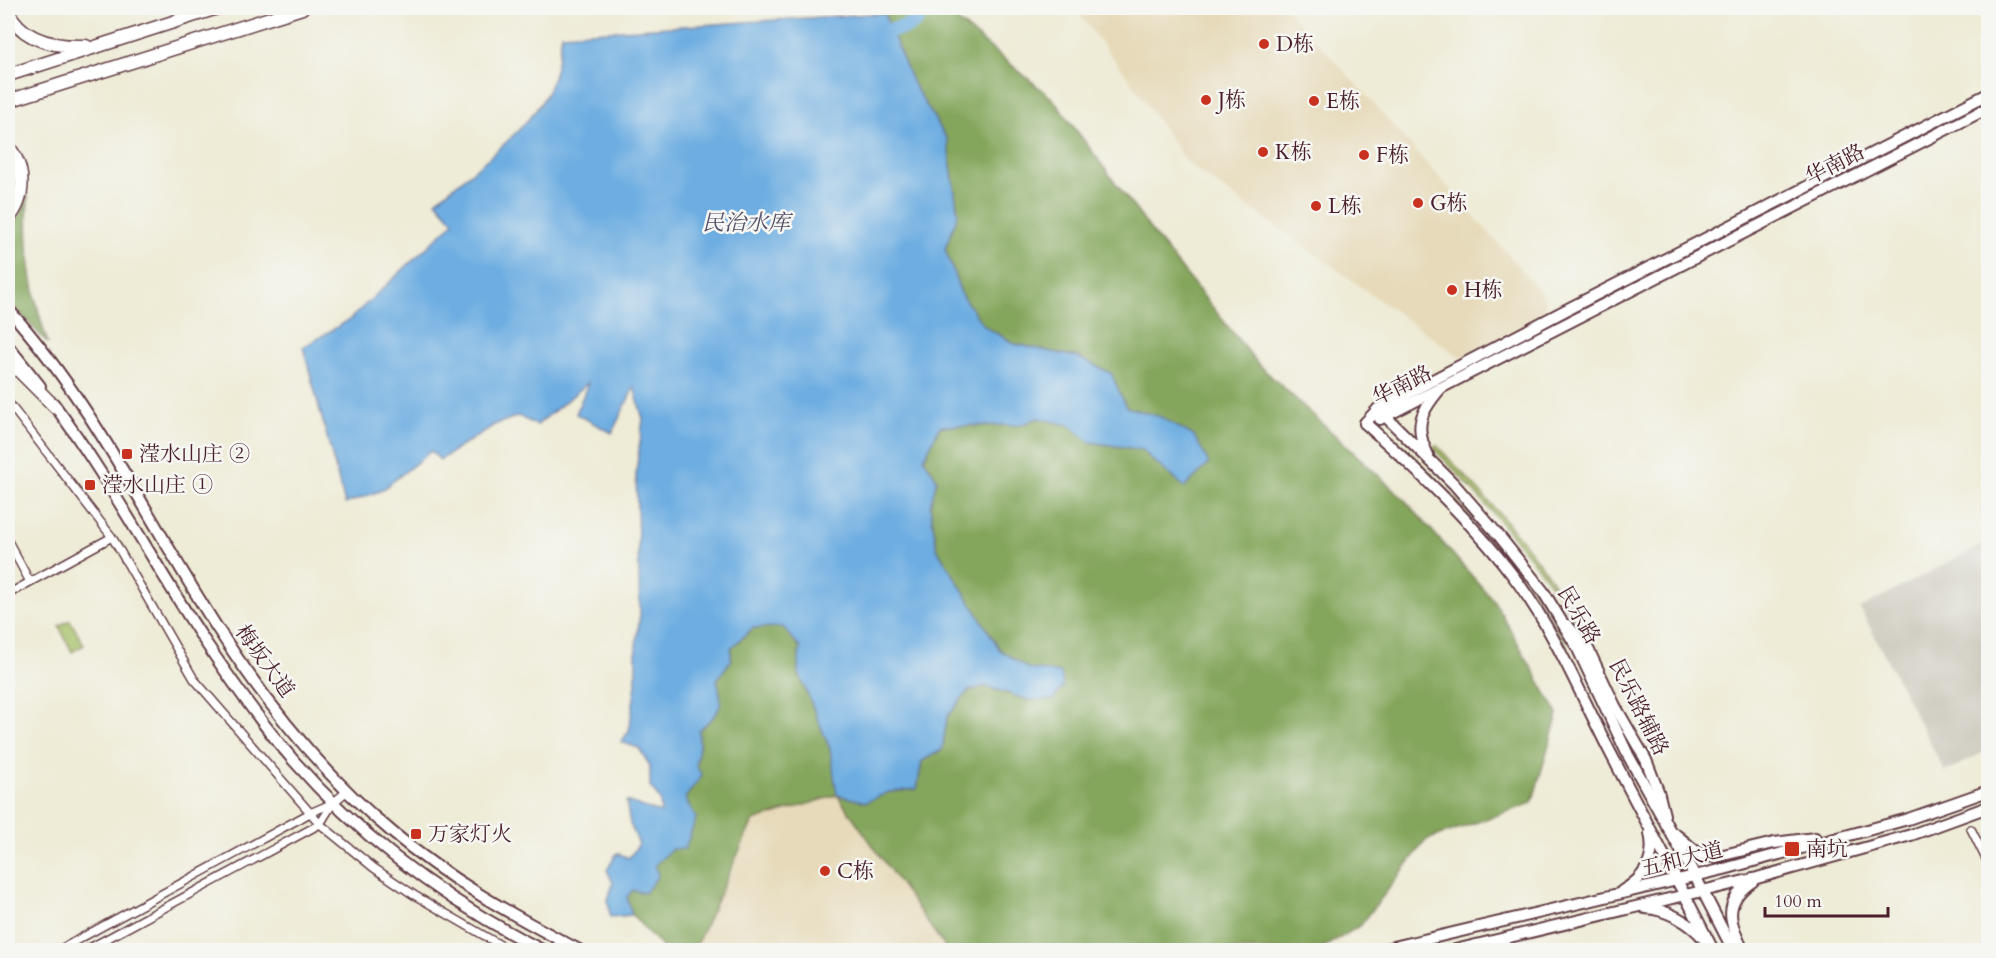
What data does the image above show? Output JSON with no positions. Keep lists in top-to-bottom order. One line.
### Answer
{"streets":{"main road":["华南路","民乐路","梅坂大道","五和大道"]},"crossings":[["华南路","民乐路"],["民乐路","五和大道"]],"water":["民治水库"],"places":{"other":["D栋","J栋","E栋","K栋","F栋","G栋","L栋","H栋","C栋"],"transit":["滢水山庄 ②","滢水山庄 ①","万家灯火","南坑"]},"scale_bar":"100 m"}
